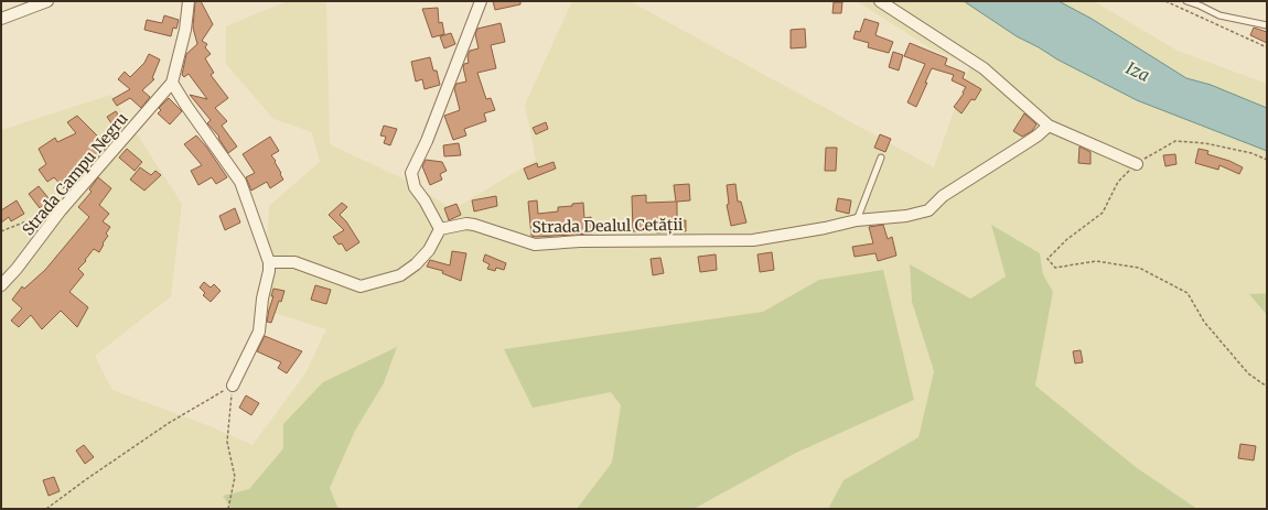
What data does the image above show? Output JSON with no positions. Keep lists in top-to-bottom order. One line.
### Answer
{"streets":{"street":["Strada Campu Negru","Strada Dealul Cetății"]},"water":["Iza"]}
